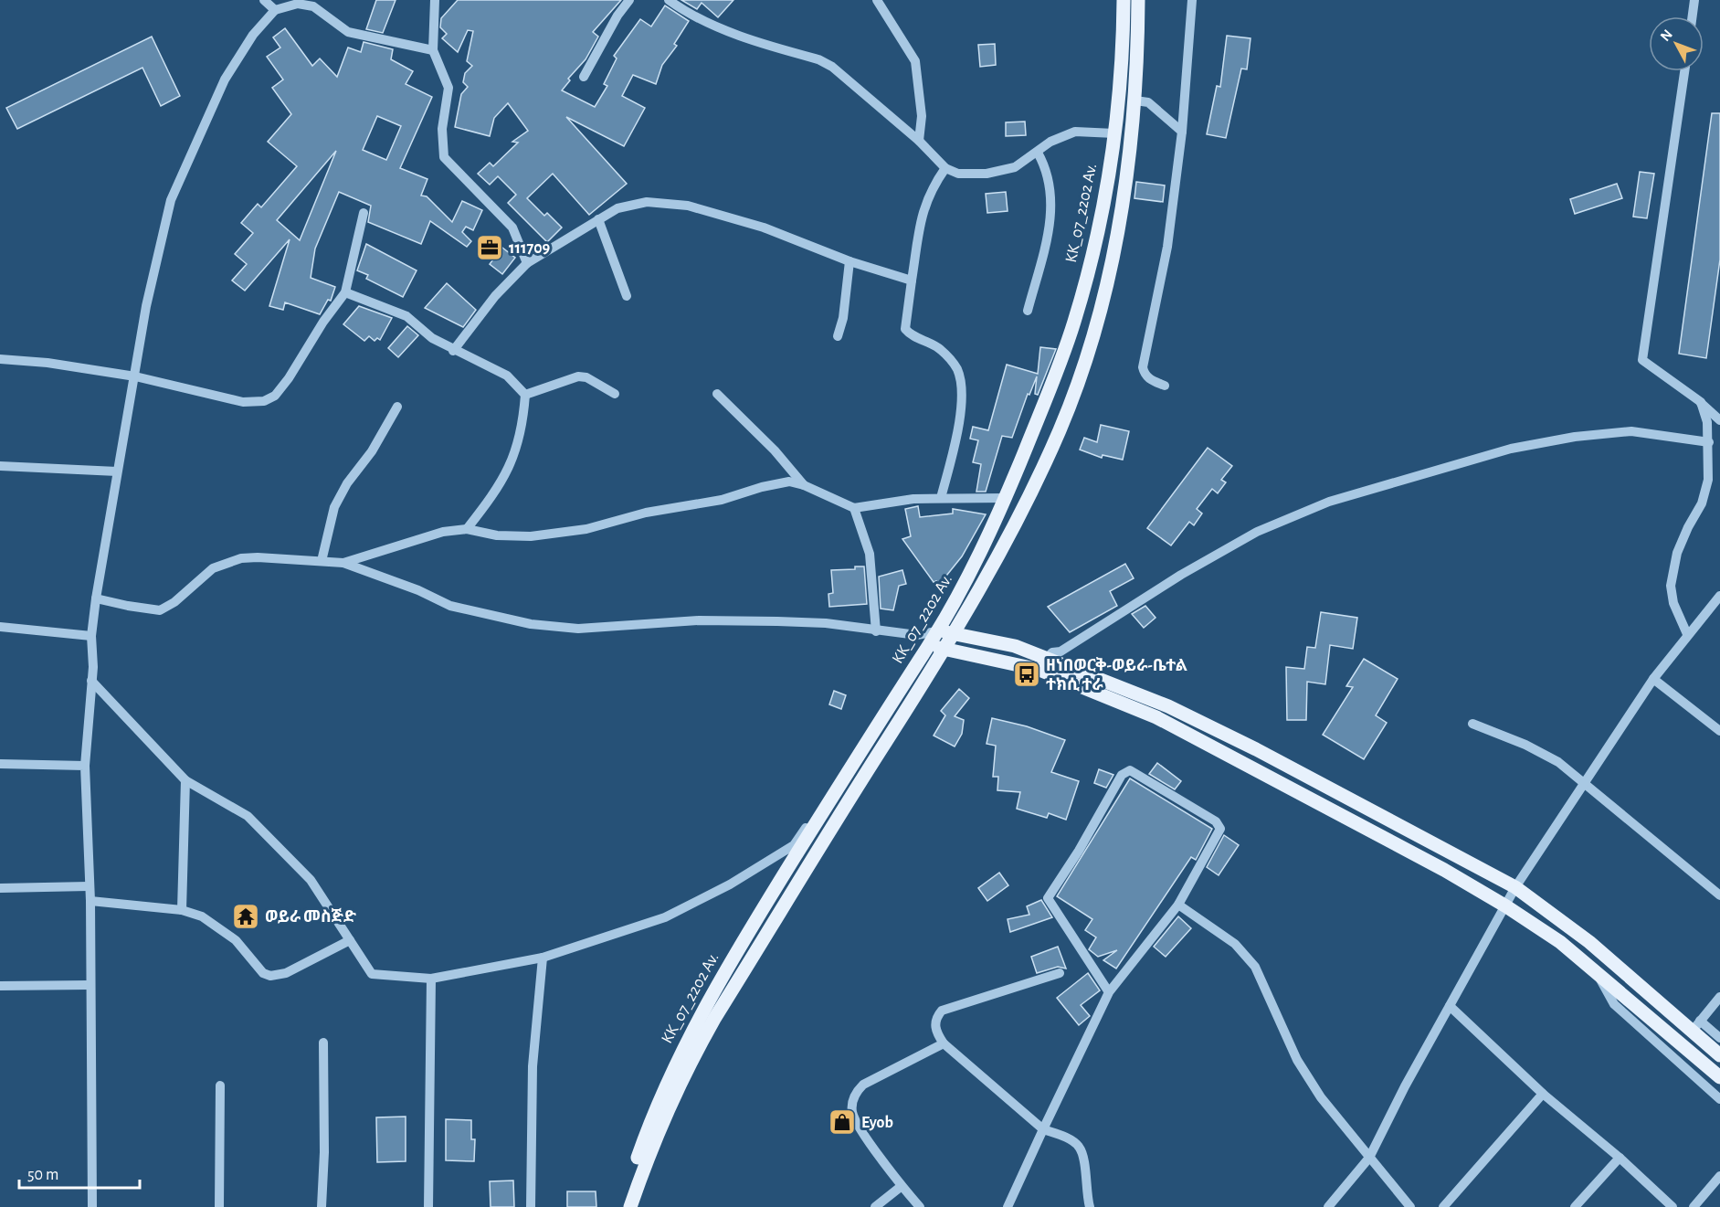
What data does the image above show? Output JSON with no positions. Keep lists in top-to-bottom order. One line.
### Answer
{"streets":{"main road":["KK_07_2202 Av."]},"places":{"office":["111709"],"bus stop":["ዘነበወርቅ-ወይራ-ቤተል ተክሲ ተራ"],"temple":["ወይራ መስጅድ"],"shop":["Eyob"]},"scale_bar":"50 m","north":"top left"}
